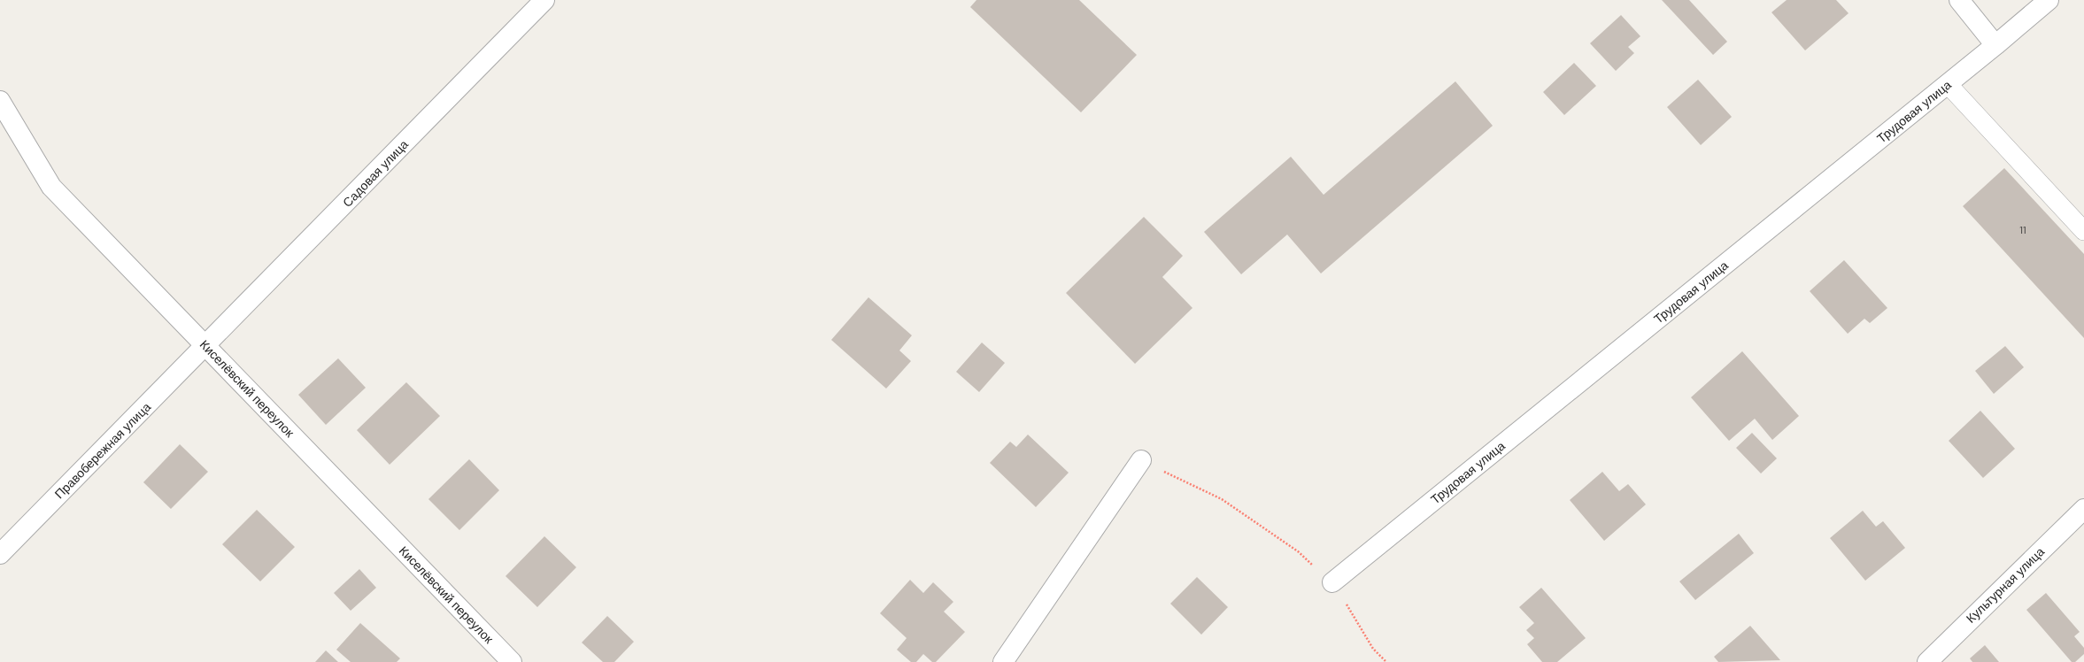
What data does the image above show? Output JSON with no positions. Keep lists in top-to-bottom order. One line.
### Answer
{"streets":{"street":["Трудовая улица","Садовая улица","Киселёвский переулок","Правобережная улица","Культурная улица"]},"crossings":[["Садовая улица","Киселёвский переулок"],["Садовая улица","Правобережная улица"],["Киселёвский переулок","Правобережная улица"]],"house_numbers":["11"]}
